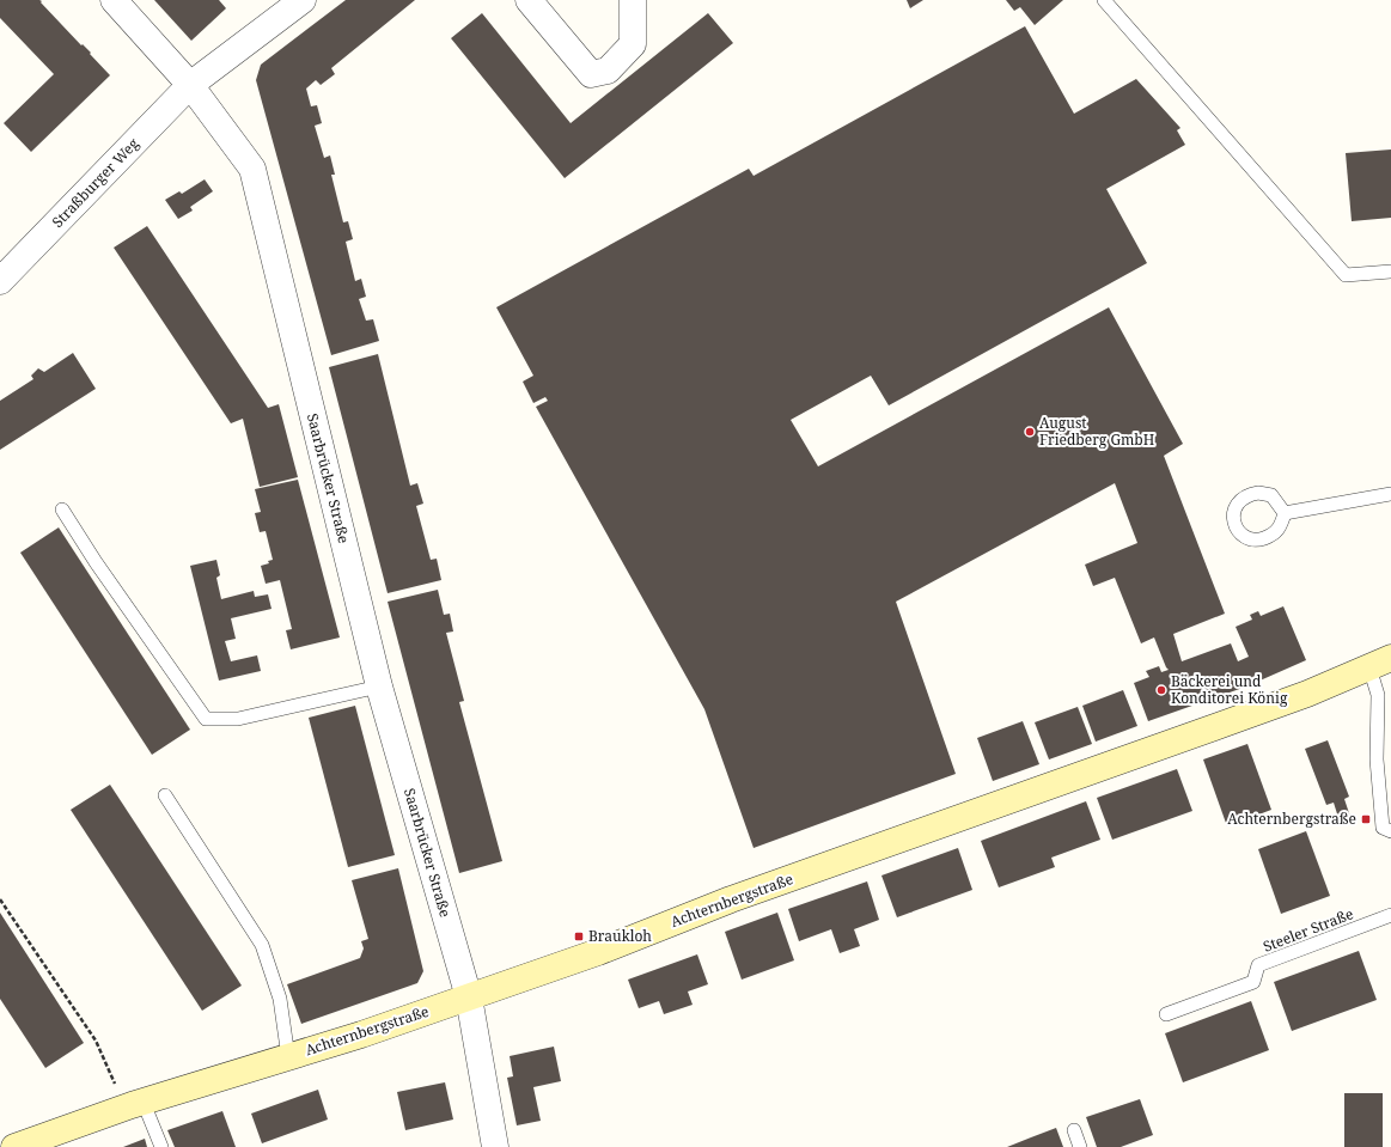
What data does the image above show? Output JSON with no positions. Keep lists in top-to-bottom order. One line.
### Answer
{"streets":{"street":["Straßburger Weg","Saarbrücker Straße","Achternbergstraße"],"lane":["Steeler Straße"]},"crossings":[["Straßburger Weg","Saarbrücker Straße"],["Saarbrücker Straße","Achternbergstraße"]],"places":{"other":["August Friedberg GmbH","Bäckerei und Konditorei König"],"transit":["Achternbergstraße","Braukloh"]}}
